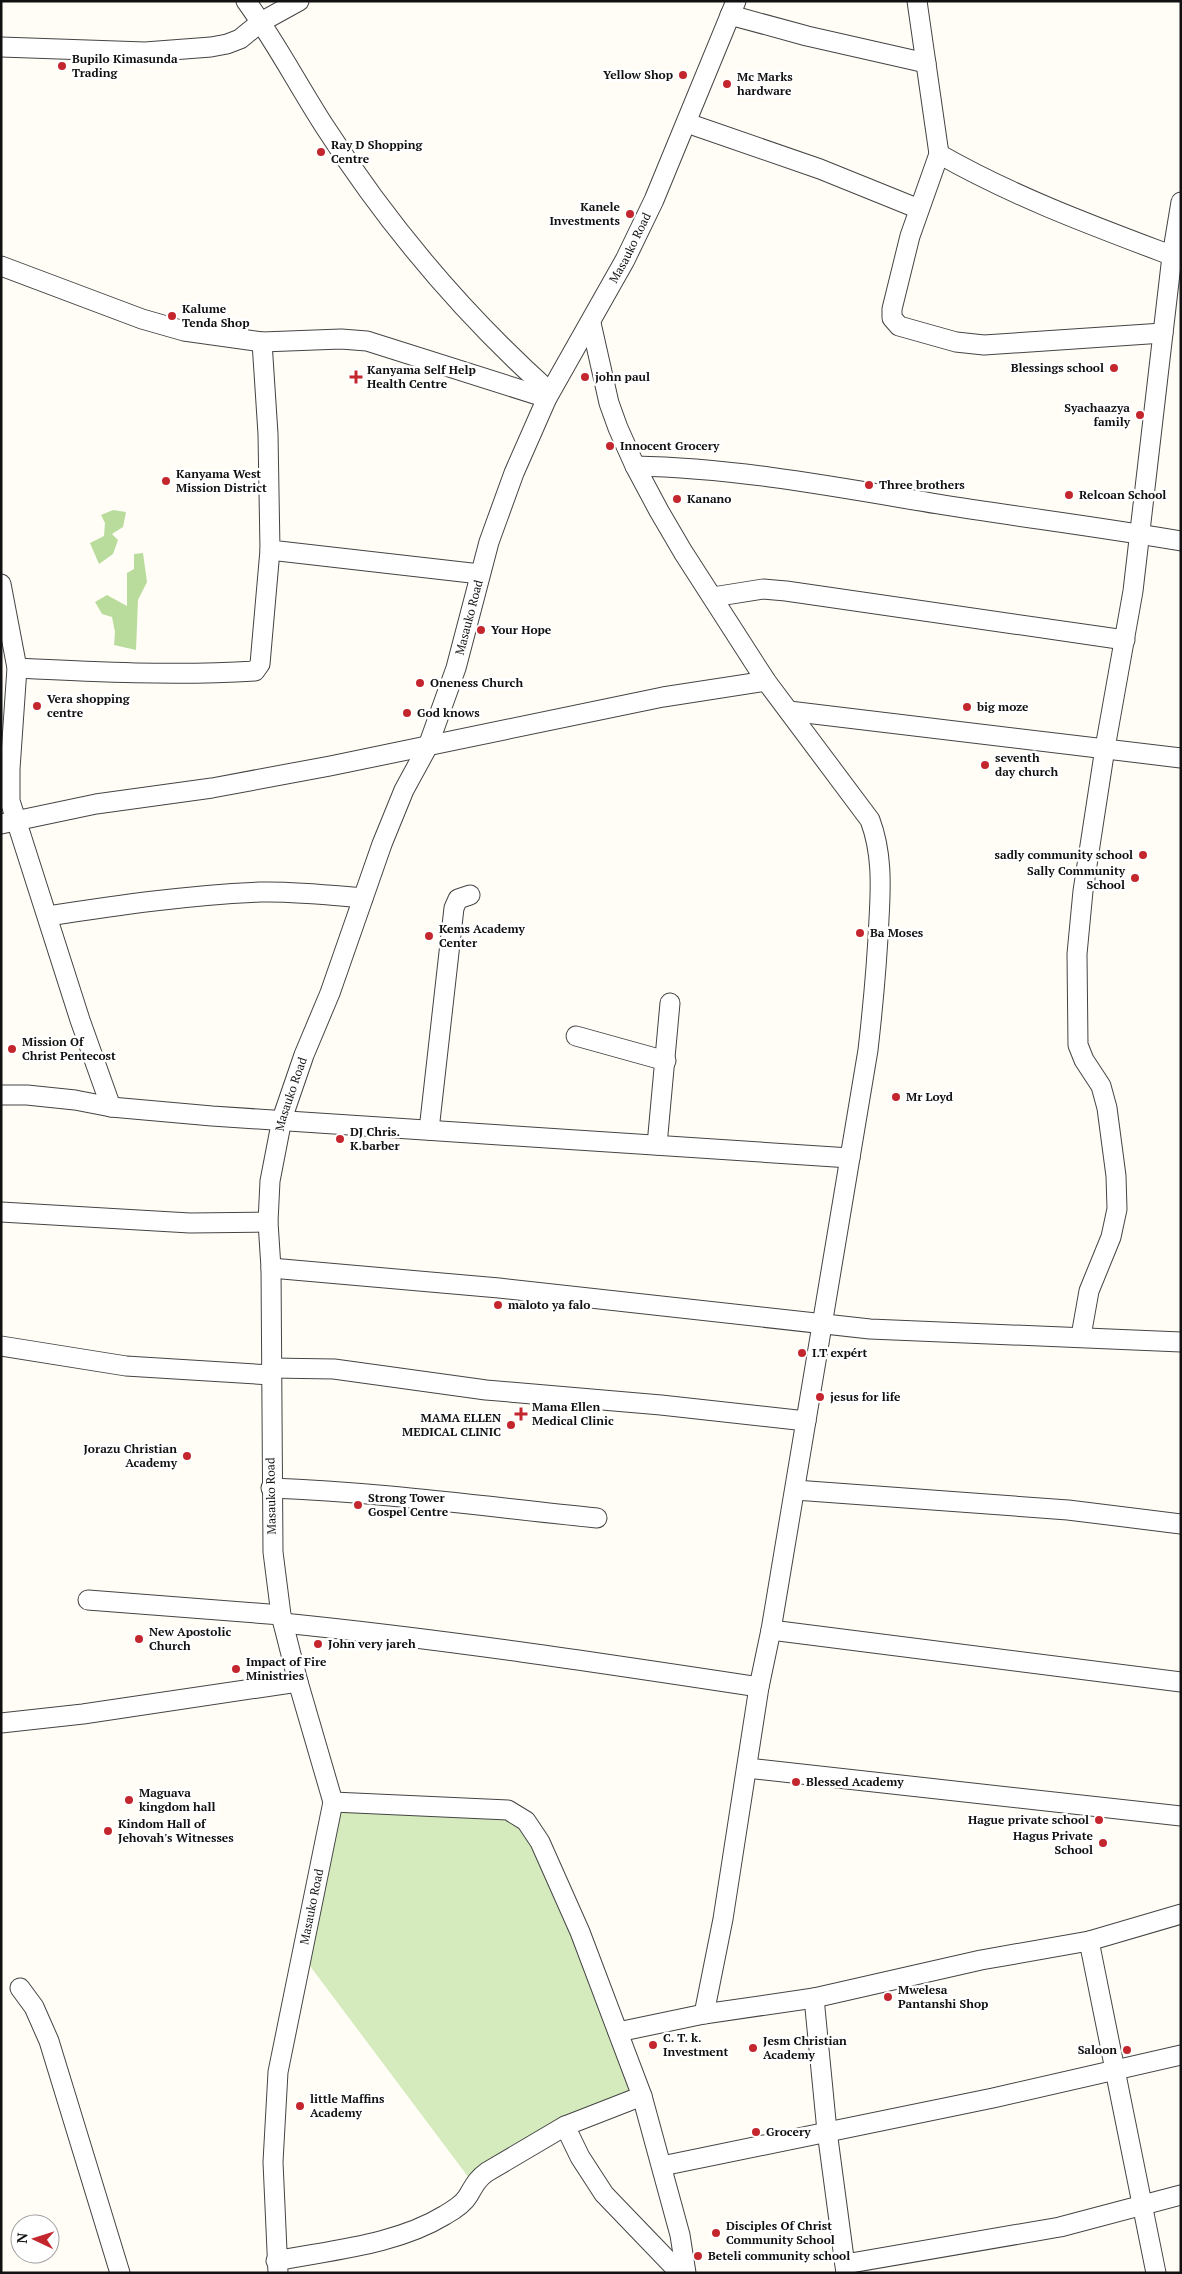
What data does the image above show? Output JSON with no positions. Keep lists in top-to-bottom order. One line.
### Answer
{"streets":{"street":["Masauko Road"]},"places":{"other":["Bupilo Kimasunda Trading","Yellow Shop","Mc Marks hardware","Ray D Shopping Centre","Kanele Investments","Kalume Tenda Shop","Blessings school","john paul","Syachaazya family","Innocent Grocery","Kanyama West Mission District","Three brothers","Relcoan School","Kanano","Your Hope","Oneness Church","Vera shopping centre","big moze","God knows","seventh day church","sadly community school","Sally Community School","Ba Moses","Kems Academy Center","Mission Of Christ Pentecost","Mr Loyd","DJ Chris. K.barber","maloto ya falo","I.T expért","jesus for life","MAMA ELLEN MEDICAL CLINIC","Jorazu Christian Academy","Strong Tower Gospel Centre","New Apostolic Church","John very jareh","Impact of Fire Ministries","Blessed Academy","Maguava kingdom hall","Hague private school","Kindom Hall of Jehovah's Witnesses","Hagus Private School","Mwelesa Pantanshi Shop","C. T. k. Investment","Jesm Christian Academy","Saloon","little Maffins Academy","Grocery","Disciples Of Christ Community School","Beteli community school"],"health":["Kanyama Self Help Health Centre","Mama Ellen Medical Clinic"]},"north":"left"}
